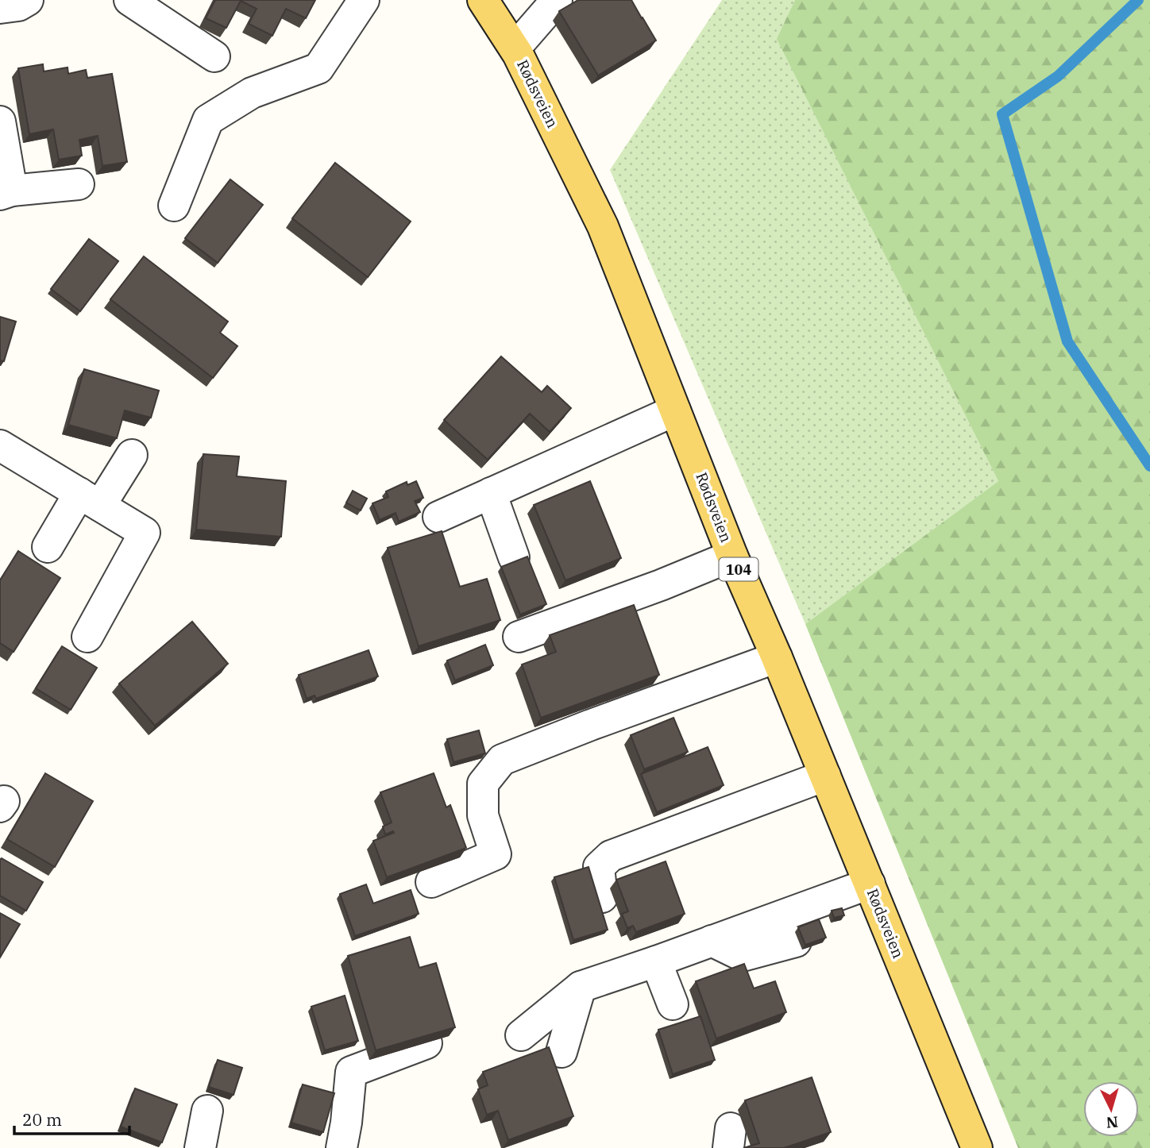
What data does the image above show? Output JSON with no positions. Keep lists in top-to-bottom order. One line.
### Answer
{"streets":{"main road":["Rødsveien","104"]},"scale_bar":"20 m","north":"bottom"}
